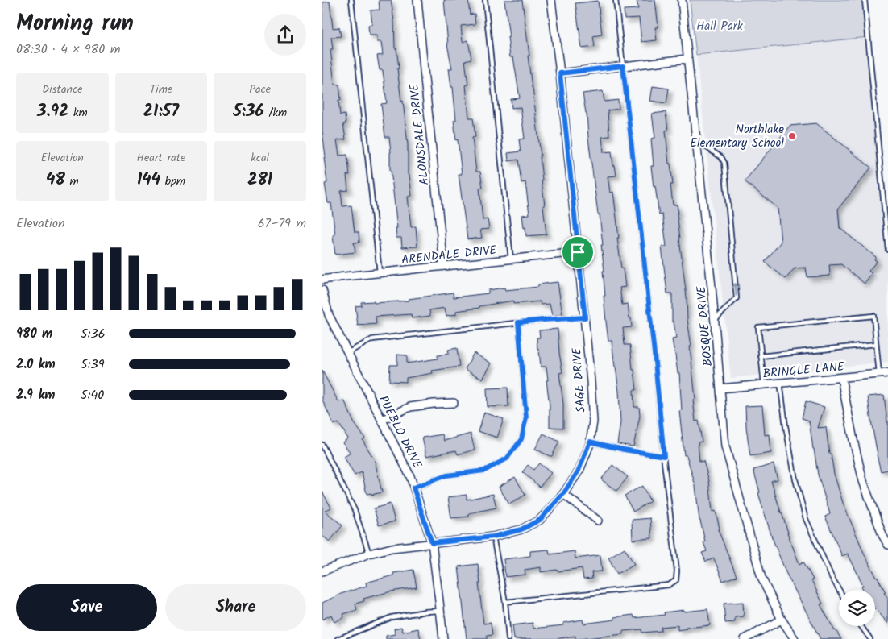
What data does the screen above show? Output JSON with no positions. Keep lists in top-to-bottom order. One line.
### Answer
{"streets":{"street":["ALONSDALE DRIVE","ARENDALE DRIVE","BOSQUE DRIVE","BRINGLE LANE","SAGE DRIVE","PUEBLO DRIVE"]},"crossings":[["ALONSDALE DRIVE","ARENDALE DRIVE"],["ARENDALE DRIVE","SAGE DRIVE"],["BOSQUE DRIVE","BRINGLE LANE"],["SAGE DRIVE","PUEBLO DRIVE"]],"parks":["Hall Park"],"places":["Northlake Elementary School"],"page":{"heading":["Morning run","08:30 · 4 × 980 m"],"stats":[["Distance","3.92 km"],["Time","21:57"],["Pace","5:36 /km"],["Elevation","48 m"],["Heart rate","144 bpm"],["kcal","281"]],"chart":["Elevation","67–79 m"],"list":[{"name":"980 m","note":"5:36"},{"name":"2.0 km","note":"5:39"},{"name":"2.9 km","note":"5:40"}],"buttons":["Save","Share"]}}
